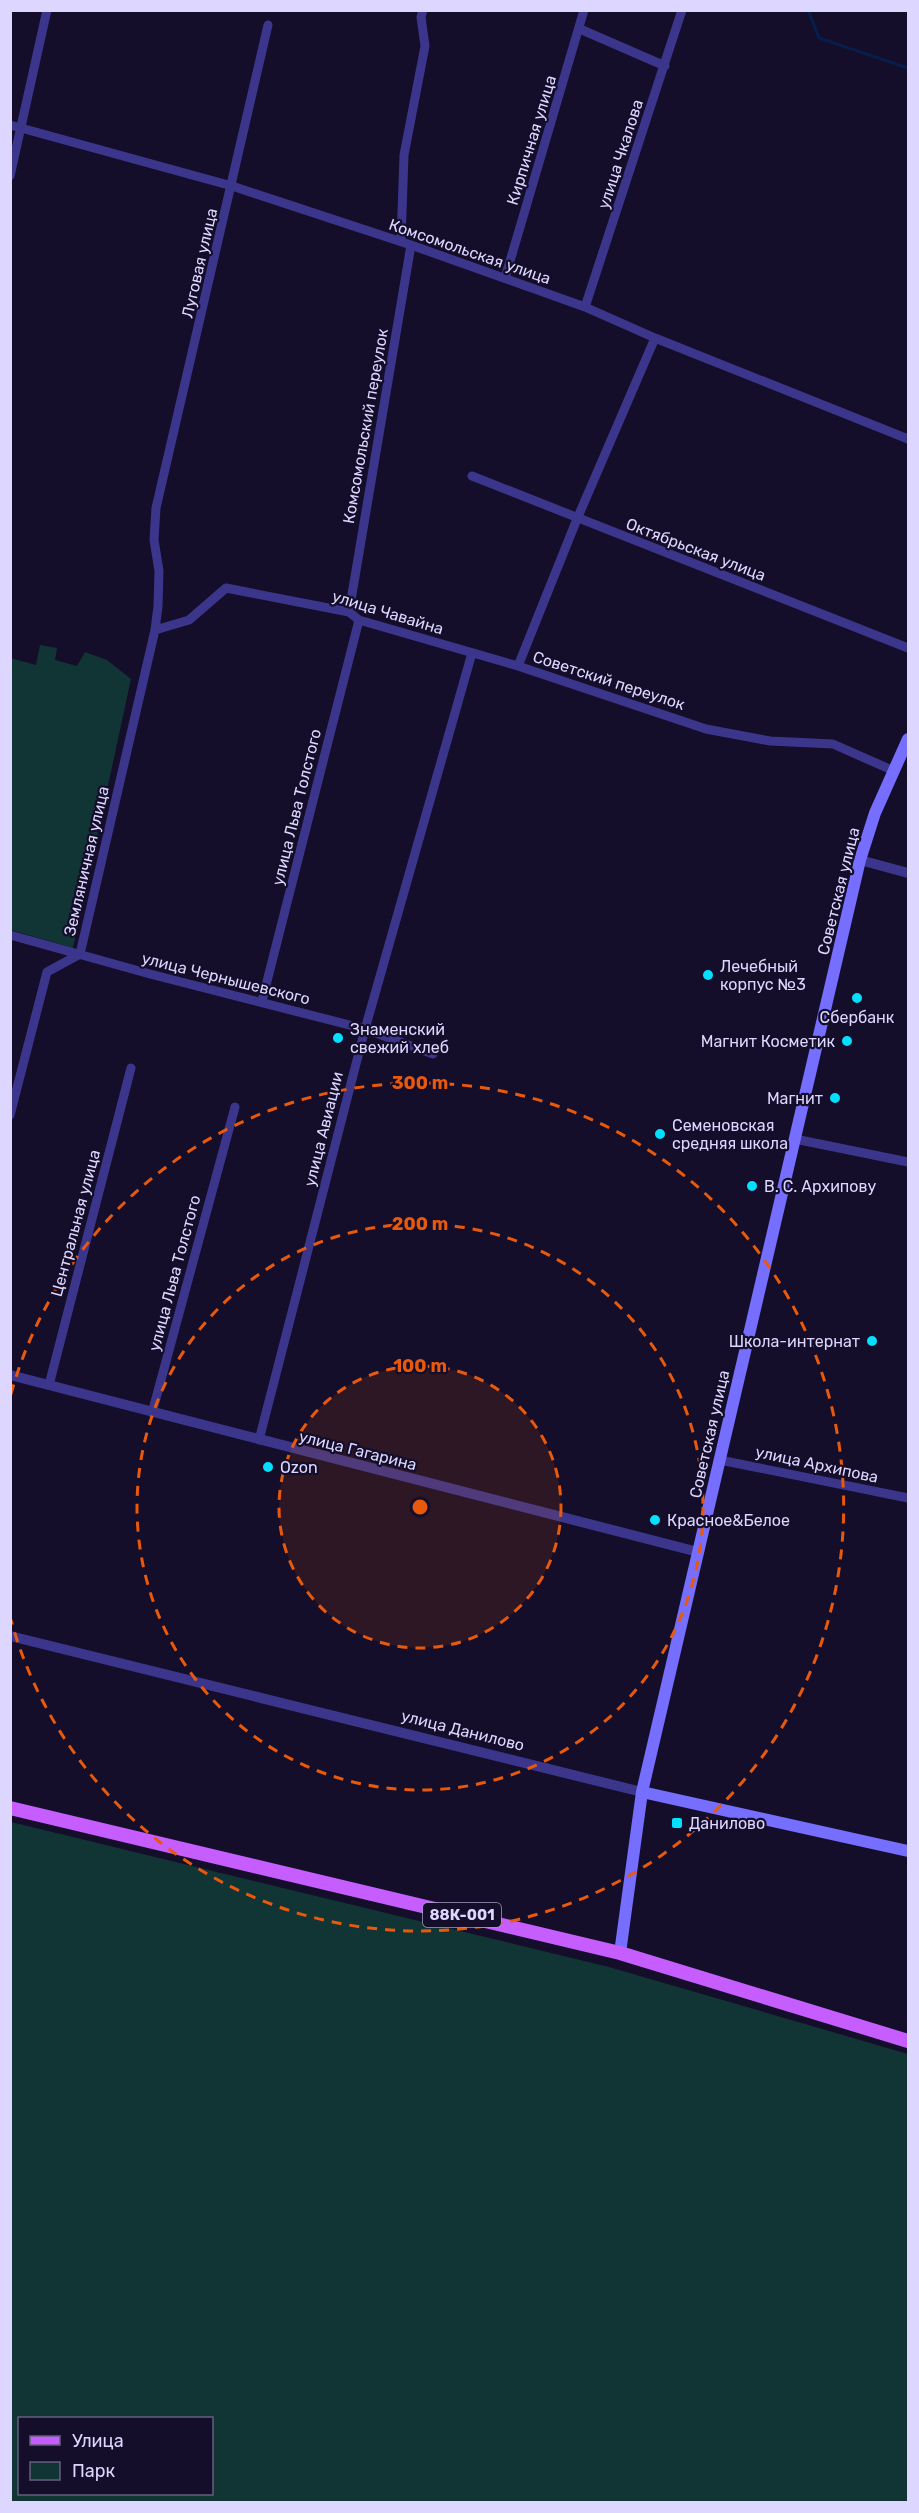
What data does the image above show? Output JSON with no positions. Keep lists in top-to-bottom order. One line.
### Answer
{"streets":{"main road":["Советская улица","улица Данилово","88К-001"],"street":["Кирпичная улица","улица Чкалова","Комсомольская улица","Луговая улица","Комсомольский переулок","Октябрьская улица","улица Чавайна","Советский переулок","улица Льва Толстого","Земляничная улица","улица Чернышевского","улица Авиации","Центральная улица","улица Гагарина","улица Архипова"]},"crossings":[["Кирпичная улица","Комсомольская улица"],["улица Чкалова","Комсомольская улица"],["Комсомольская улица","Луговая улица"],["Комсомольская улица","Комсомольский переулок"],["Комсомольская улица","Советский переулок"],["Луговая улица","улица Чавайна"],["Луговая улица","Земляничная улица"],["Комсомольский переулок","улица Чавайна"],["Октябрьская улица","Советский переулок"],["улица Чавайна","Советский переулок"],["улица Чавайна","улица Льва Толстого"],["улица Чавайна","Земляничная улица"],["улица Чавайна","улица Авиации"],["Советский переулок","Советская улица"],["улица Льва Толстого","улица Чернышевского"],["улица Льва Толстого","улица Гагарина"],["Земляничная улица","улица Чернышевского"],["Советская улица","улица Гагарина"],["Советская улица","улица Архипова"],["Советская улица","улица Данилово"],["Советская улица","88К-001"],["улица Чернышевского","улица Авиации"],["улица Авиации","улица Гагарина"],["Центральная улица","улица Гагарина"]],"places":{"other":["Лечебный корпус №3","Сбербанк","Знаменский свежий хлеб","Магнит Косметик","Магнит","Семеновская средняя школа","В. С. Архипову","Школа-интернат","Ozon","Красное&Белое"],"transit":["Данилово"]},"legend":["Улица","Парк"],"rings":["300 m","200 m","100 m"]}
